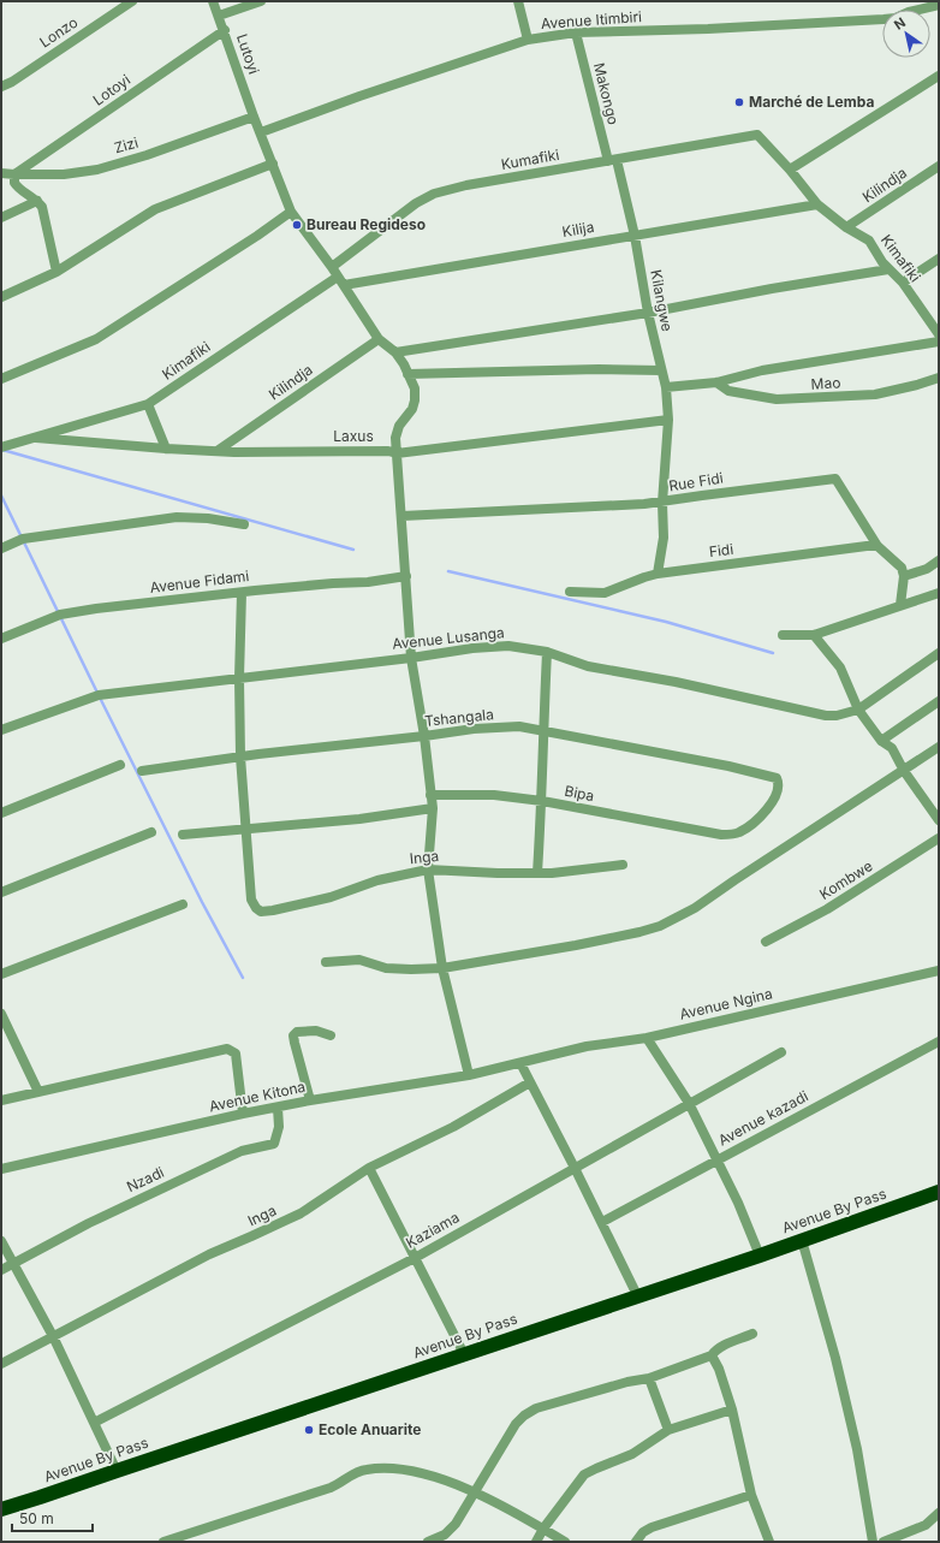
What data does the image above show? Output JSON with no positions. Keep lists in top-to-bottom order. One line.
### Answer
{"streets":{"highway":["Avenue By Pass"],"street":["Avenue Itimbiri","Lonzo","Lutoyi","Lotoyi","Makongo","Zizi","Kumafiki","Kilindja","Kilija","Kimafiki","Kilangwe","Mao","Laxus","Rue Fidi","Fidi","Avenue Fidami","Avenue Lusanga","Tshangala","Bipa","Inga","Kombwe","Avenue Ngina","Avenue Kitona","Avenue kazadi","Nzadi","Kaziama"]},"crossings":[["Avenue Itimbiri","Lutoyi"],["Avenue Itimbiri","Makongo"],["Lutoyi","Lotoyi"],["Lutoyi","Zizi"],["Lutoyi","Kumafiki"],["Lutoyi","Kilindja"],["Lutoyi","Kilija"],["Lutoyi","Kimafiki"],["Lotoyi","Zizi"],["Makongo","Kumafiki"],["Makongo","Kilija"],["Makongo","Kilangwe"],["Kumafiki","Kimafiki"],["Kilindja","Kimafiki"],["Kilindja","Laxus"],["Kilija","Kimafiki"],["Kilija","Kilangwe"],["Kimafiki","Laxus"],["Kilangwe","Mao"],["Kilangwe","Laxus"],["Kilangwe","Rue Fidi"],["Kilangwe","Fidi"],["Rue Fidi","Fidi"],["Tshangala","Bipa"],["Avenue Ngina","Avenue Kitona"],["Avenue Kitona","Nzadi"]],"places":["Marché de Lemba","Bureau Regideso","Ecole Anuarite"],"scale_bar":"50 m","north":"top left"}
